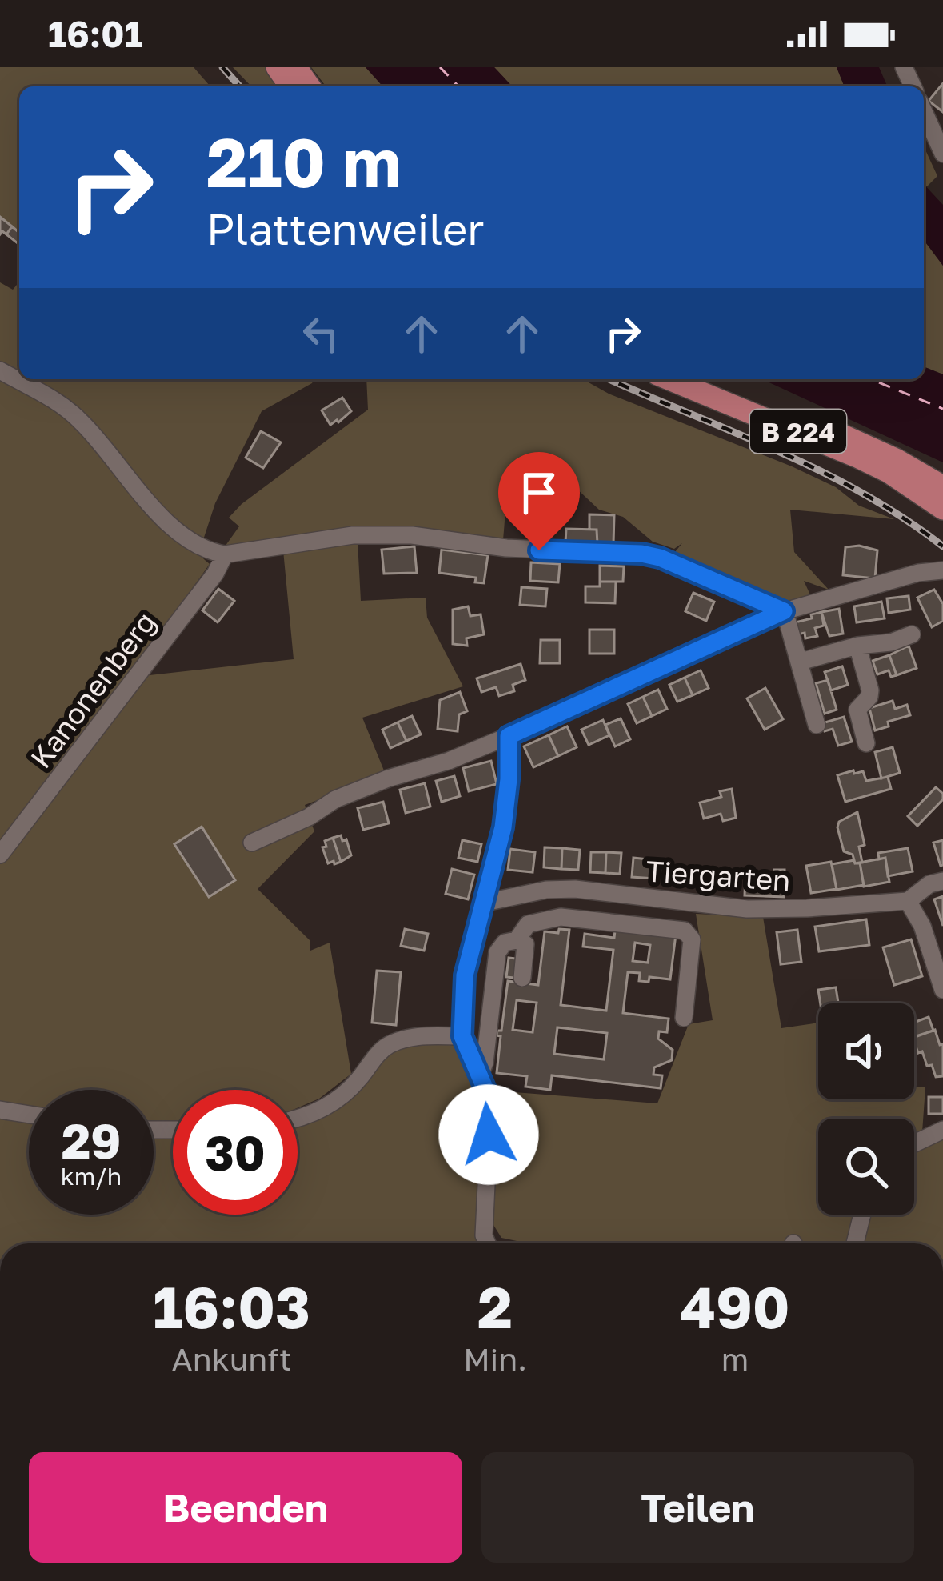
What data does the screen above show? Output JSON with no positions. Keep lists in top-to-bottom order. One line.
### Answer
{"streets":{"main road":["B 224"],"street":["Kanonenberg","Tiergarten"]},"page":{"status":"16:01","turn":["210 m","Plattenweiler"],"speed":"29 km/h","limit":"30","eta":["16:03","Ankunft","2","Min.","490","m"],"buttons":["Beenden","Teilen"]}}
